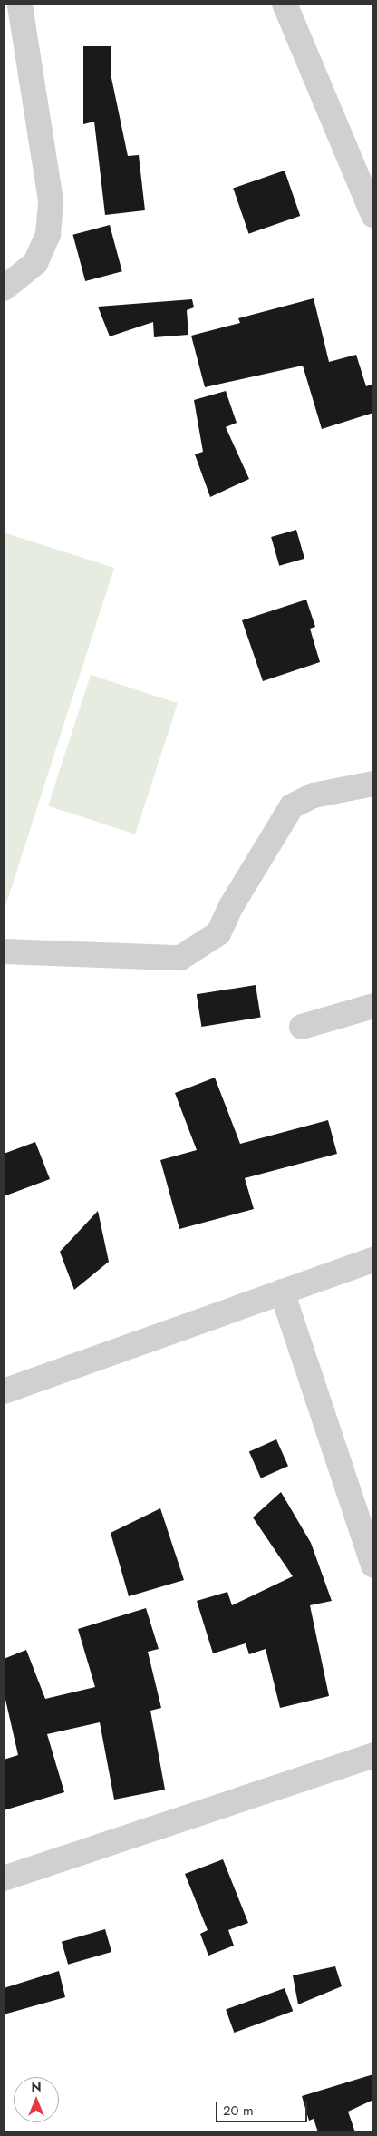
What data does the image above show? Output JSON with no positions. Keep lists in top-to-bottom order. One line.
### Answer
{"scale_bar":"20 m","north":"top"}
